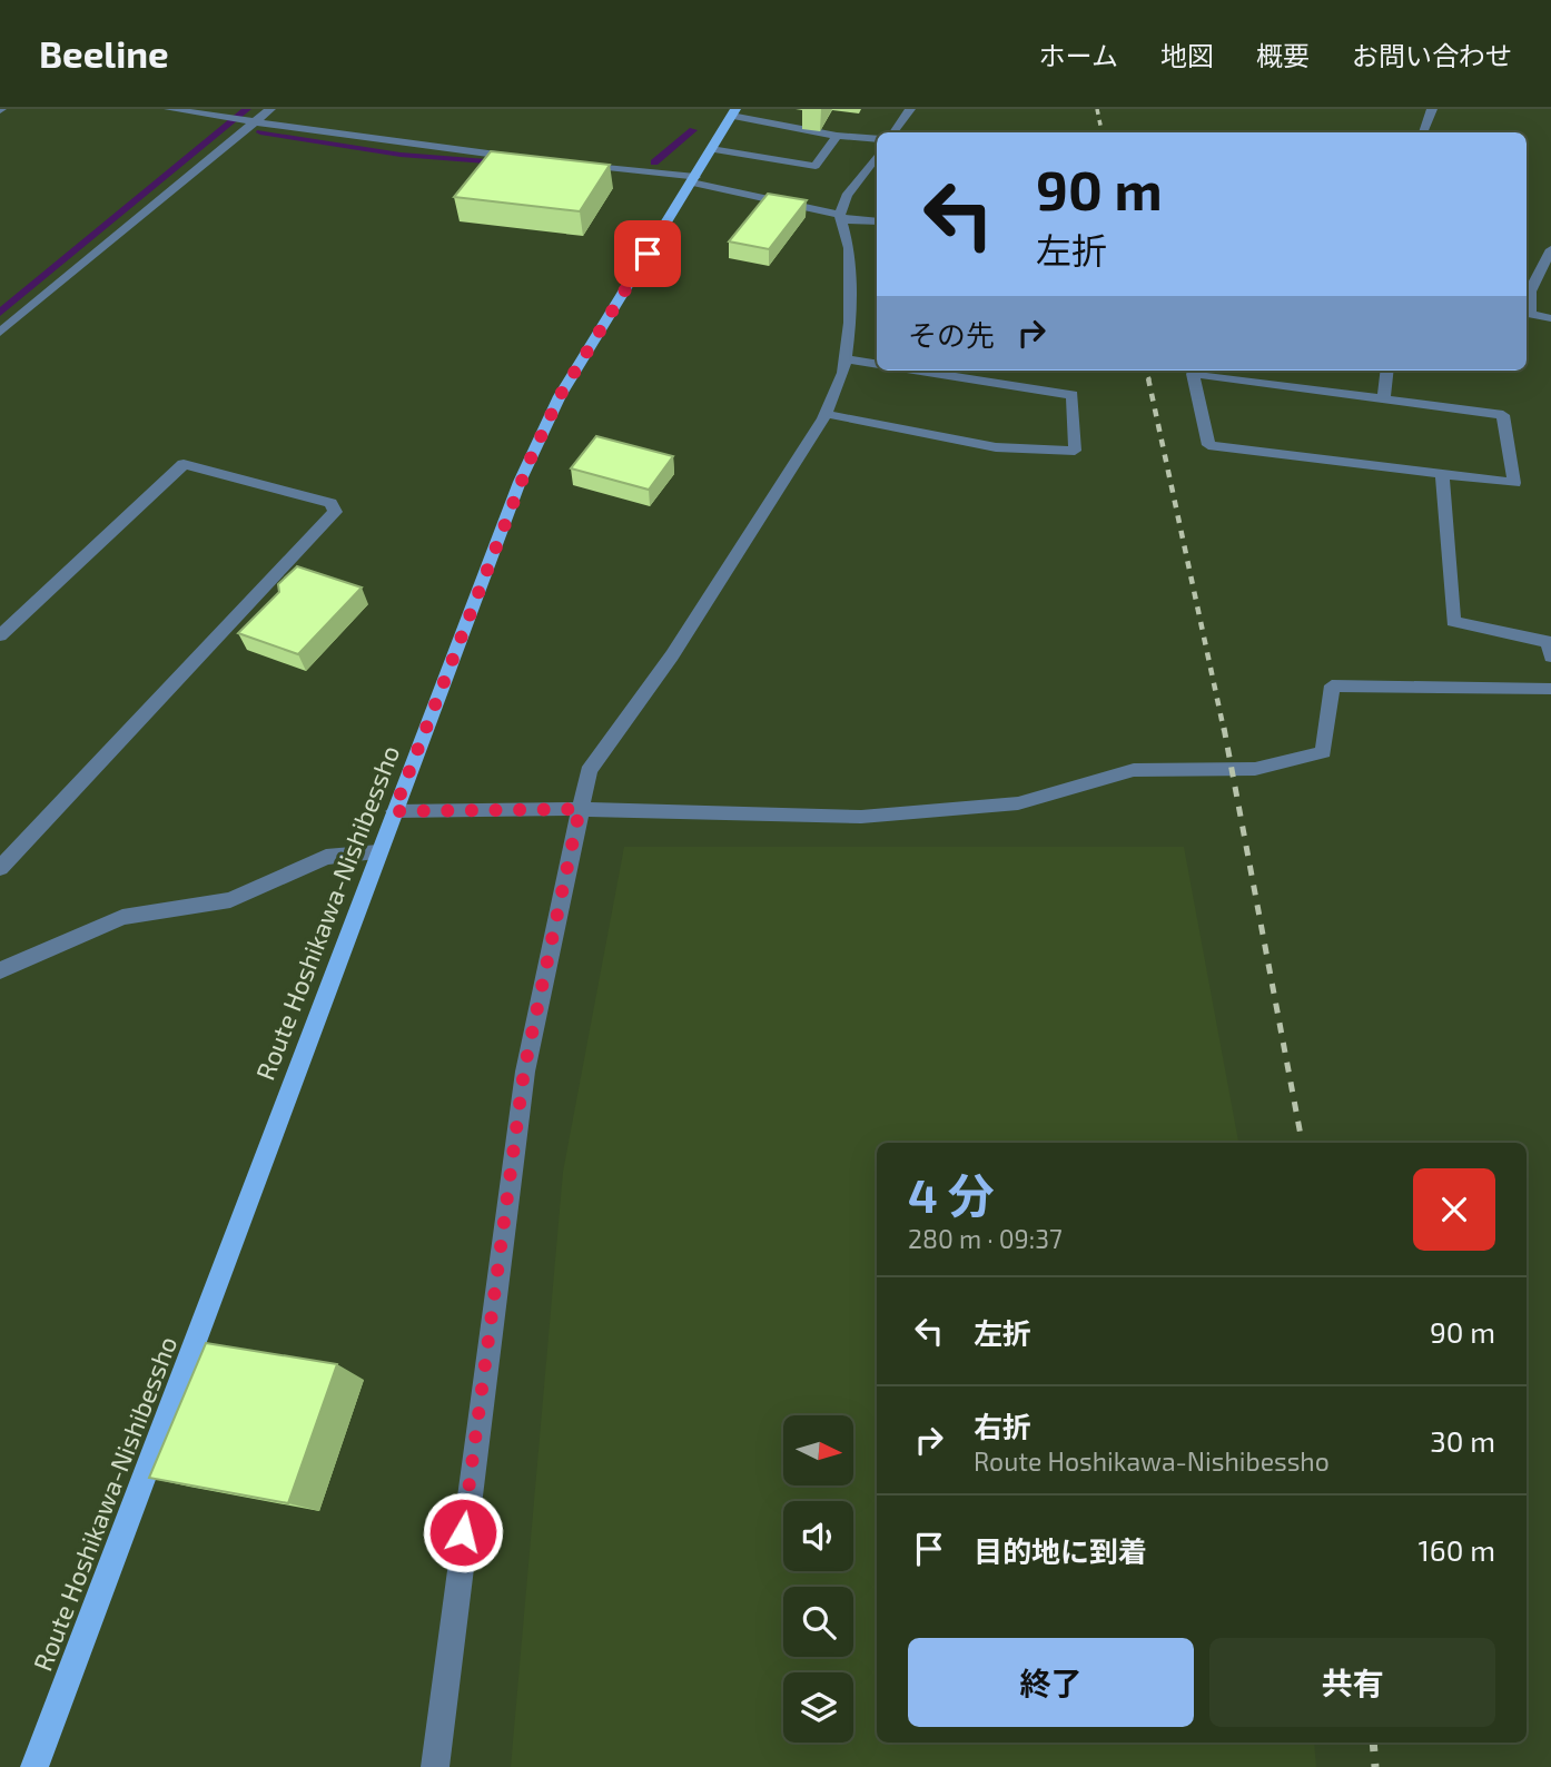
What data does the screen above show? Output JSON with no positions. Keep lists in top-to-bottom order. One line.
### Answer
{"streets":{"main road":["Route Hoshikawa-Nishibessho"]},"north":"right","page":{"header":"Beeline","nav":["ホーム","地図","概要","お問い合わせ"],"turn":["90 m","左折"],"then":"その先","heading":["4 分","280 m · 09:37"],"list":[{"name":"左折","value":"90 m"},{"name":"右折","note":"Route Hoshikawa-Nishibessho","value":"30 m"},{"name":"目的地に到着","value":"160 m"}],"buttons":["終了","共有"]}}
